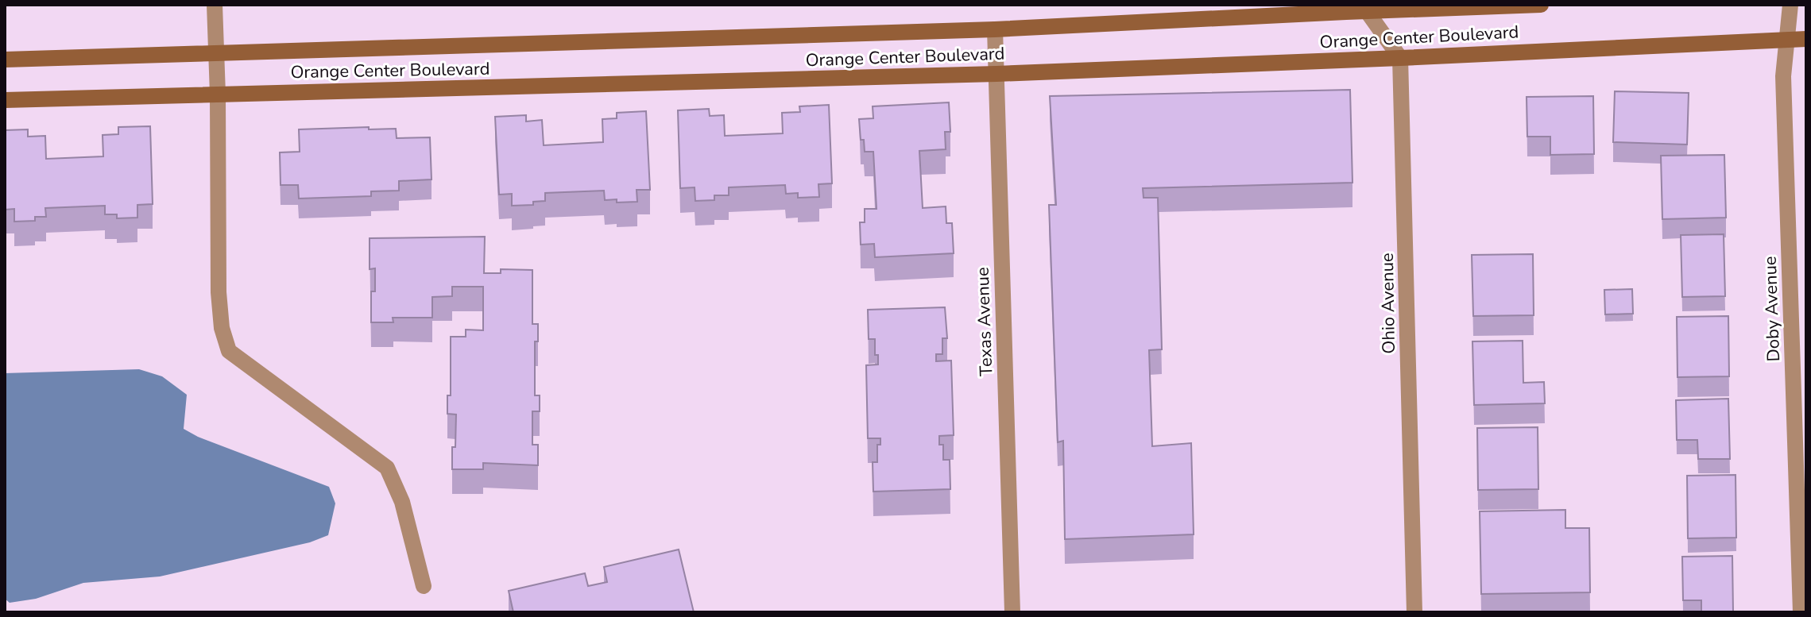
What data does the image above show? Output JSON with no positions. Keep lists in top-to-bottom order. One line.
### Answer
{"streets":{"street":["Orange Center Boulevard","Ohio Avenue","Doby Avenue","Texas Avenue"]},"crossings":[["Orange Center Boulevard","Ohio Avenue"],["Orange Center Boulevard","Doby Avenue"],["Orange Center Boulevard","Texas Avenue"]]}
